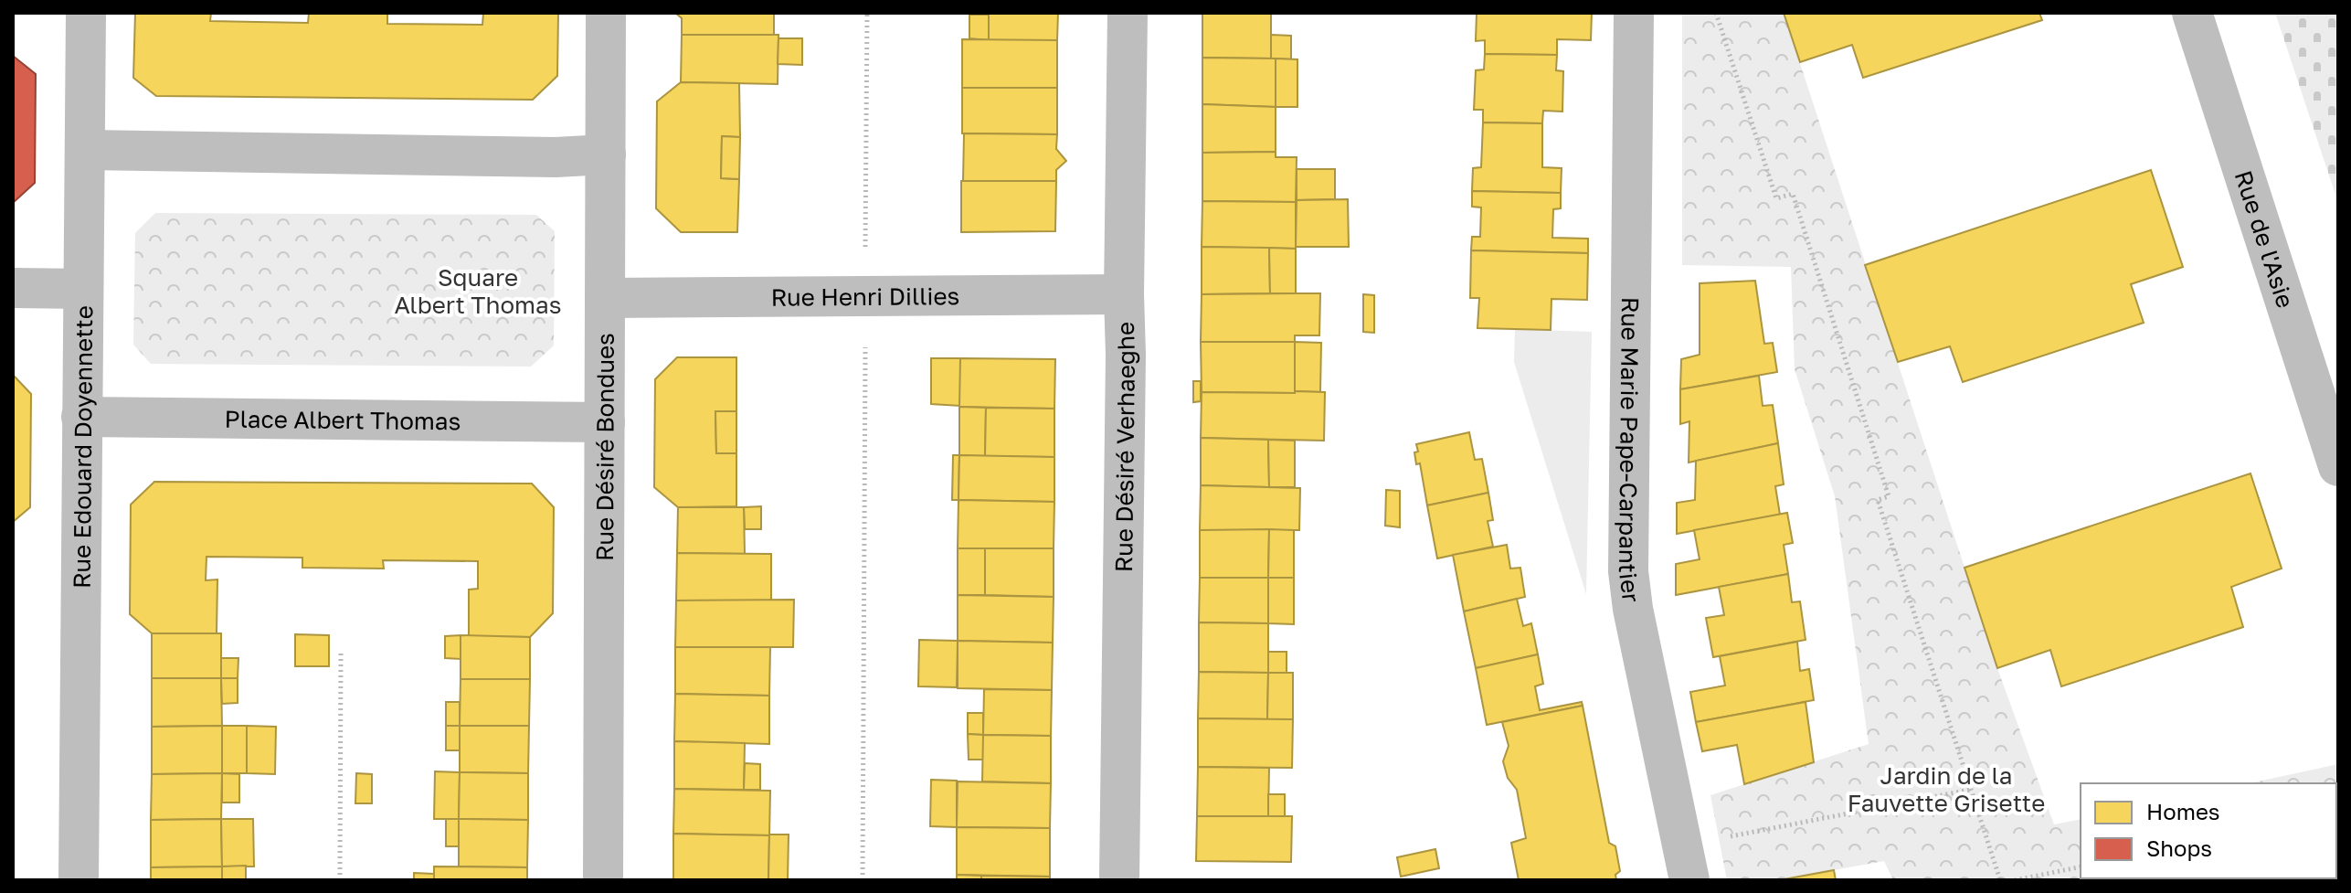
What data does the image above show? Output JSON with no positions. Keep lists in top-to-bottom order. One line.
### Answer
{"streets":{"street":["Rue de l'Asie","Rue Henri Dillies","Place Albert Thomas","Rue Edouard Doyennette","Rue Désiré Bondues","Rue Désiré Verhaeghe","Rue Marie Pape-Carpantier"]},"crossings":[["Rue Henri Dillies","Rue Désiré Bondues"],["Rue Henri Dillies","Rue Désiré Verhaeghe"],["Place Albert Thomas","Rue Edouard Doyennette"],["Place Albert Thomas","Rue Désiré Bondues"]],"parks":["Square Albert Thomas","Jardin de la Fauvette Grisette"],"legend":["Homes","Shops"]}
